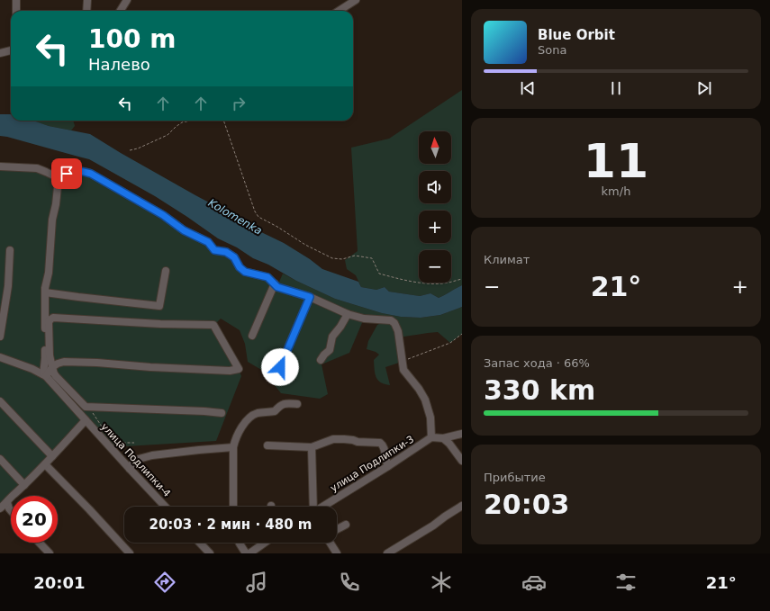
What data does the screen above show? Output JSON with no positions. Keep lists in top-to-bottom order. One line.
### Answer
{"streets":{"street":["улица Подлипки-4","улица Подлипки-3"]},"water":["Kolomenka"],"north":"top","page":{"turn":["100 m","Налево"],"song":["Blue Orbit","Sona"],"tile":[["11","km/h"],"Климат",["Запас хода · 66%","330 km"],["Прибытие","20:03"]],"map_buttons":["+","−"],"heat":["−","21°","+"],"limit":"20","trip":"20:03 · 2 мин · 480 m","tabs":["20:01","21°"]}}
